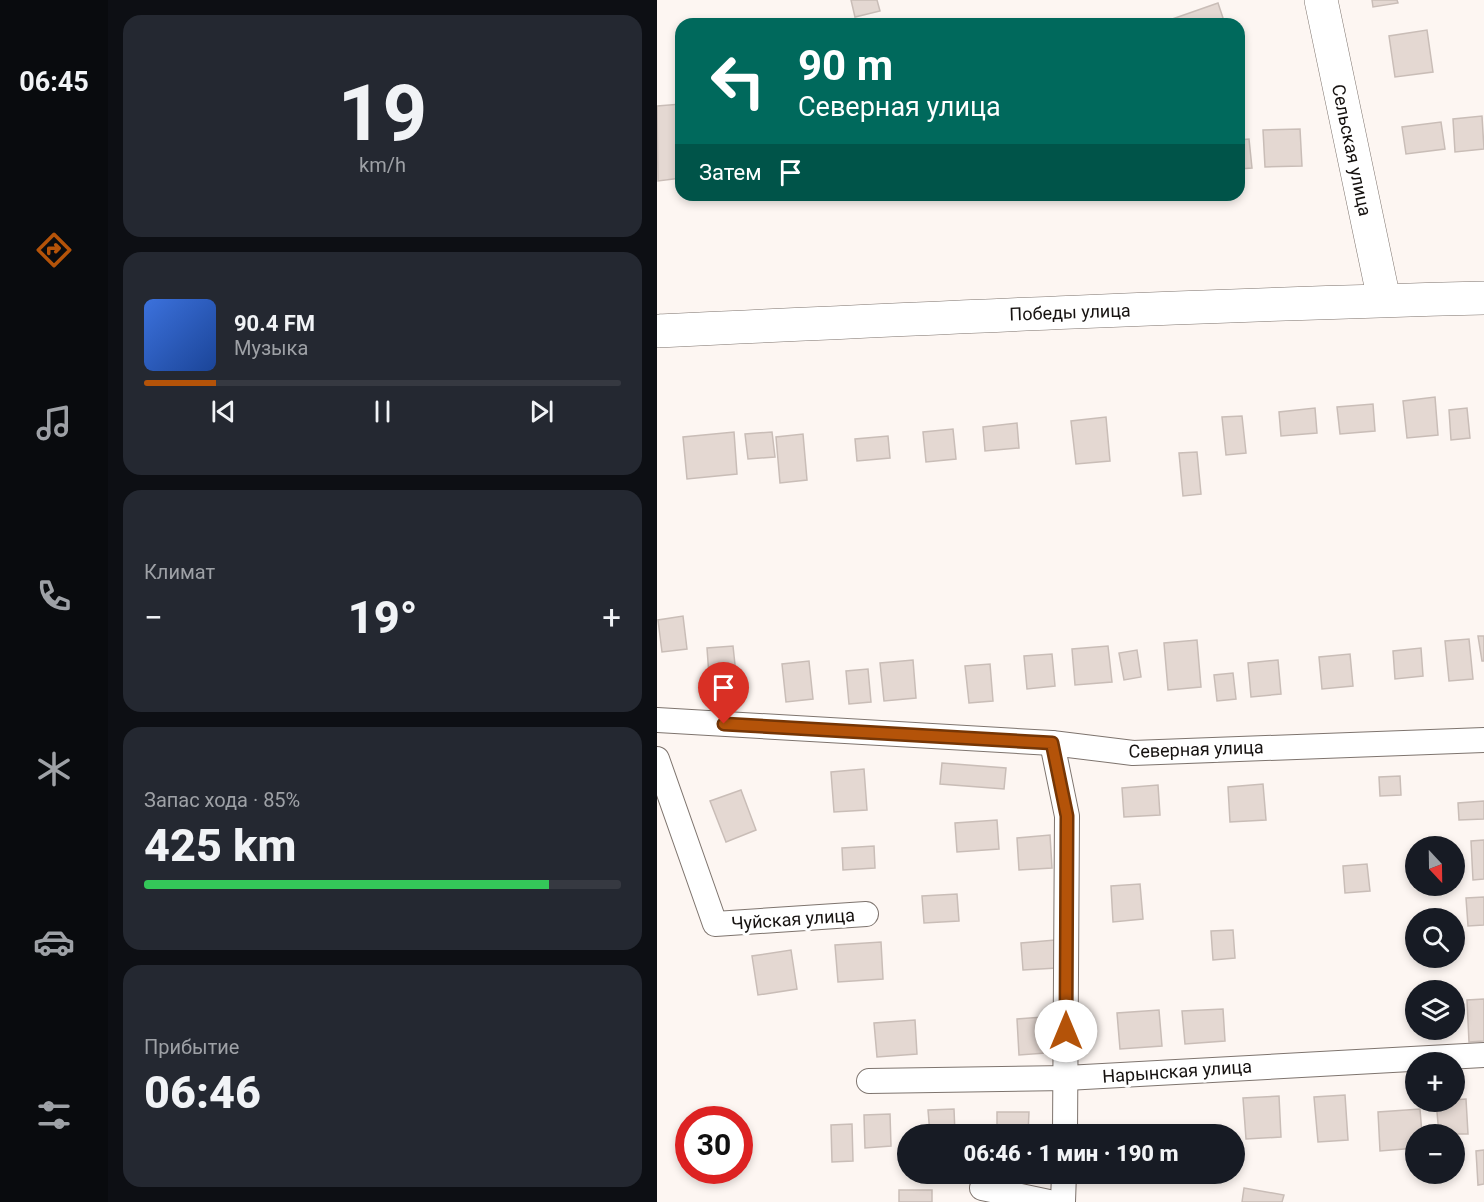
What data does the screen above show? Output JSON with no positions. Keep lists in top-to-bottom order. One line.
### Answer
{"streets":{"main road":["Сельская улица","Победы улица"],"street":["Северная улица","Чуйская улица","Нарынская улица"]},"crossings":[["Сельская улица","Победы улица"]],"north":"bottom","page":{"tabs":"06:45","tile":[["19","km/h"],"Климат",["Запас хода · 85%","425 km"],["Прибытие","06:46"]],"turn":["90 m","Северная улица"],"then":"Затем","song":["90.4 FM","Музыка"],"heat":["−","19°","+"],"map_buttons":["+","−"],"limit":"30","trip":"06:46 · 1 мин · 190 m"}}
